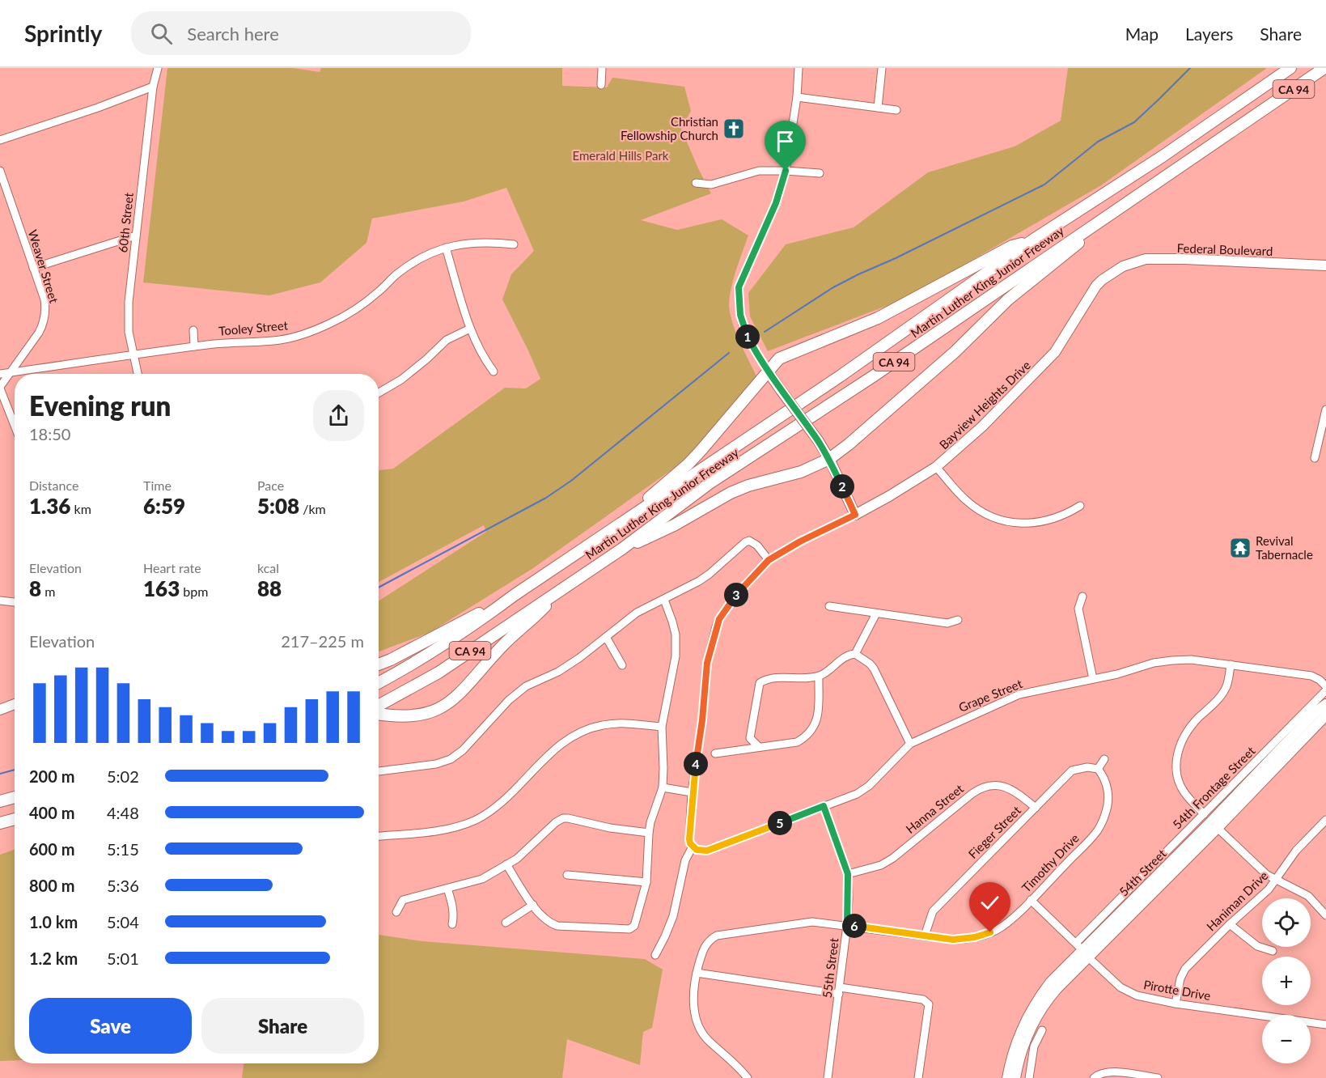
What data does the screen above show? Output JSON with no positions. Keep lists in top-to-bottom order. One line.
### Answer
{"streets":{"highway":["CA 94","Martin Luther King Junior Freeway"],"main road":["Federal Boulevard","Bayview Heights Drive","54th Street"],"street":["60th Street","Weaver Street","Tooley Street","Grape Street","54th Frontage Street","Hanna Street","Fieger Street","Timothy Drive","Haniman Drive","55th Street","Pirotte Drive"]},"crossings":[["60th Street","Tooley Street"],["Federal Boulevard","Bayview Heights Drive"],["Weaver Street","Tooley Street"],["Bayview Heights Drive","Grape Street"],["Grape Street","55th Street"],["54th Frontage Street","54th Street"],["54th Frontage Street","Pirotte Drive"],["Hanna Street","Fieger Street"],["Hanna Street","55th Street"],["Fieger Street","Timothy Drive"],["Timothy Drive","55th Street"],["Timothy Drive","Pirotte Drive"],["54th Street","Pirotte Drive"],["Haniman Drive","Pirotte Drive"]],"parks":["Emerald Hills Park"],"places":{"church":["Christian Fellowship Church"],"temple":["Revival Tabernacle"]},"page":{"header":"Sprintly","search":"Search here","nav":["Map","Layers","Share"],"pins":["1","2","3","4","5","6"],"heading":["Evening run","18:50"],"stats":[["Distance","1.36 km"],["Time","6:59"],["Pace","5:08 /km"],["Elevation","8 m"],["Heart rate","163 bpm"],["kcal","88"]],"chart":["Elevation","217–225 m"],"list":[{"name":"200 m","note":"5:02"},{"name":"400 m","note":"4:48"},{"name":"600 m","note":"5:15"},{"name":"800 m","note":"5:36"},{"name":"1.0 km","note":"5:04"},{"name":"1.2 km","note":"5:01"}],"map_buttons":["+","−"],"buttons":["Save","Share"]}}
